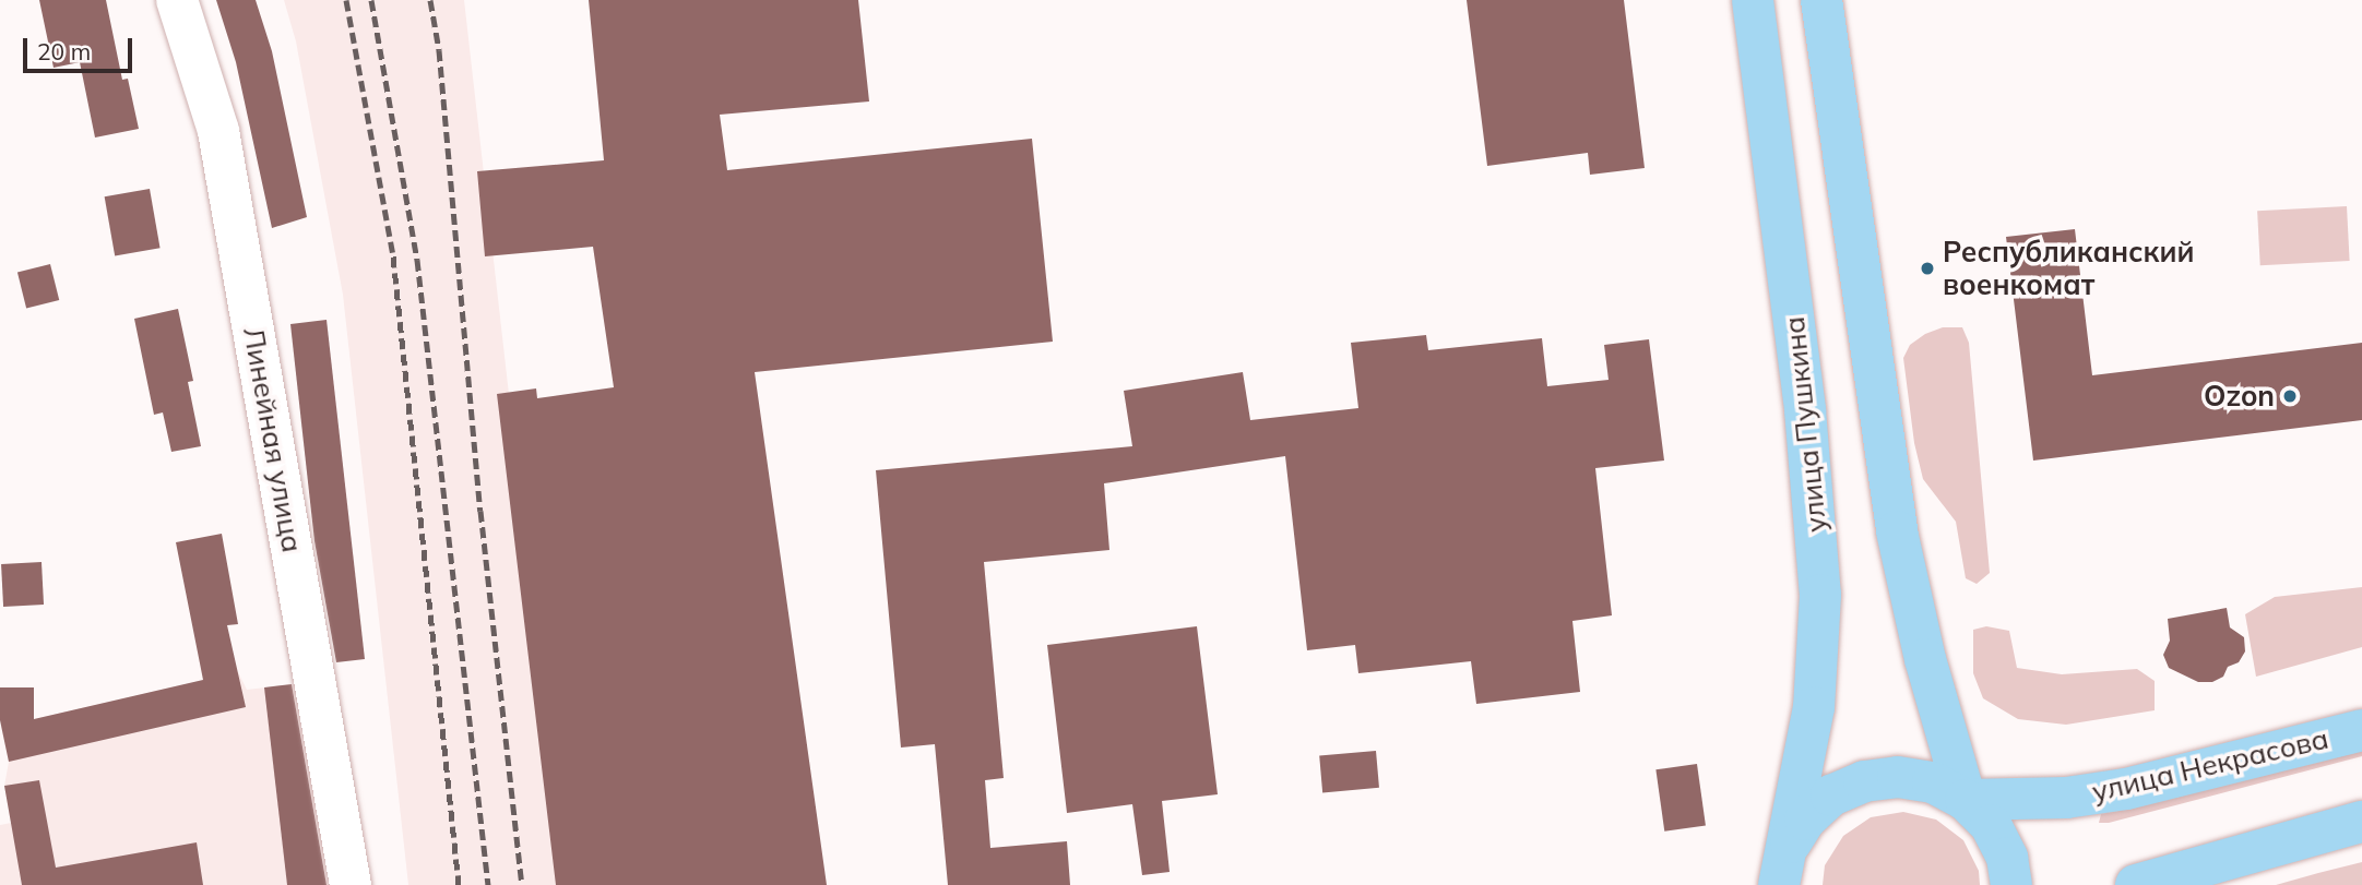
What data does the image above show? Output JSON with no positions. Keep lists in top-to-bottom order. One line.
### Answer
{"streets":{"main road":["улица Пушкина","улица Некрасова"],"street":["Линейная улица"]},"places":["Республиканский военкомат","Ozon"],"scale_bar":"20 m"}
